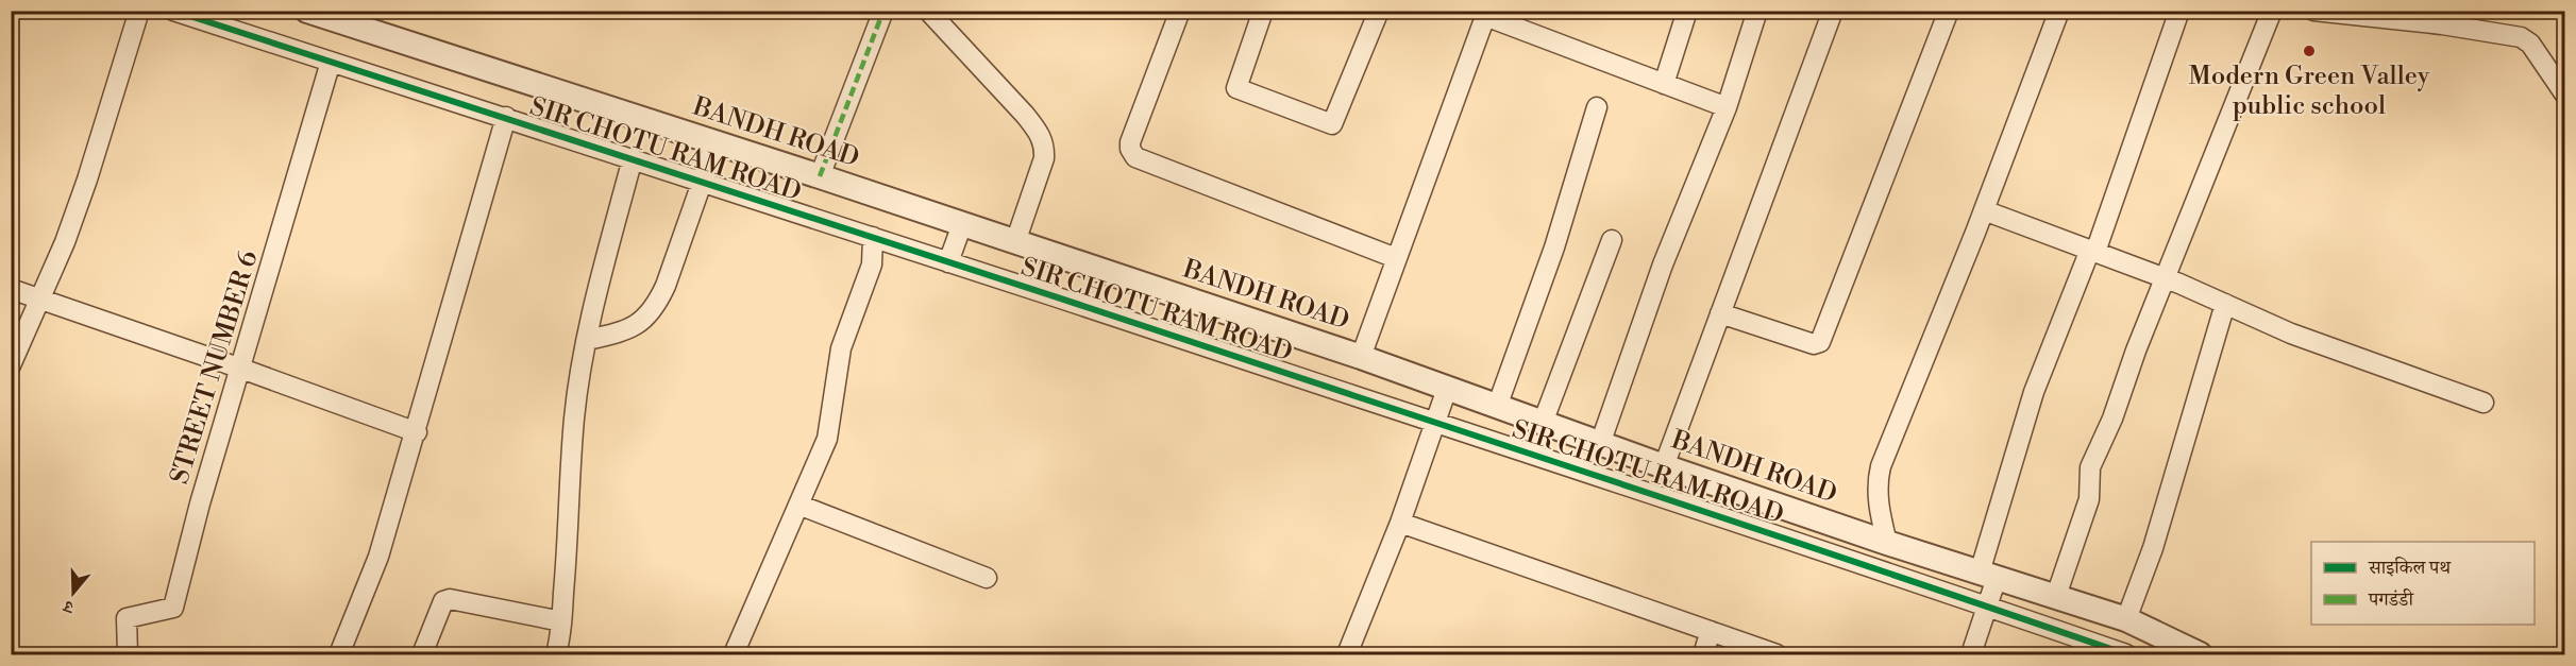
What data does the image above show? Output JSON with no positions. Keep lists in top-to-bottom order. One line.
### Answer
{"streets":{"street":["BANDH ROAD","SIR CHOTU RAM ROAD","STREET NUMBER 6"]},"crossings":[["SIR CHOTU RAM ROAD","STREET NUMBER 6"]],"places":["Modern Green Valley public school"],"legend":["साइकिल पथ","पगडंडी"],"north":"bottom"}
